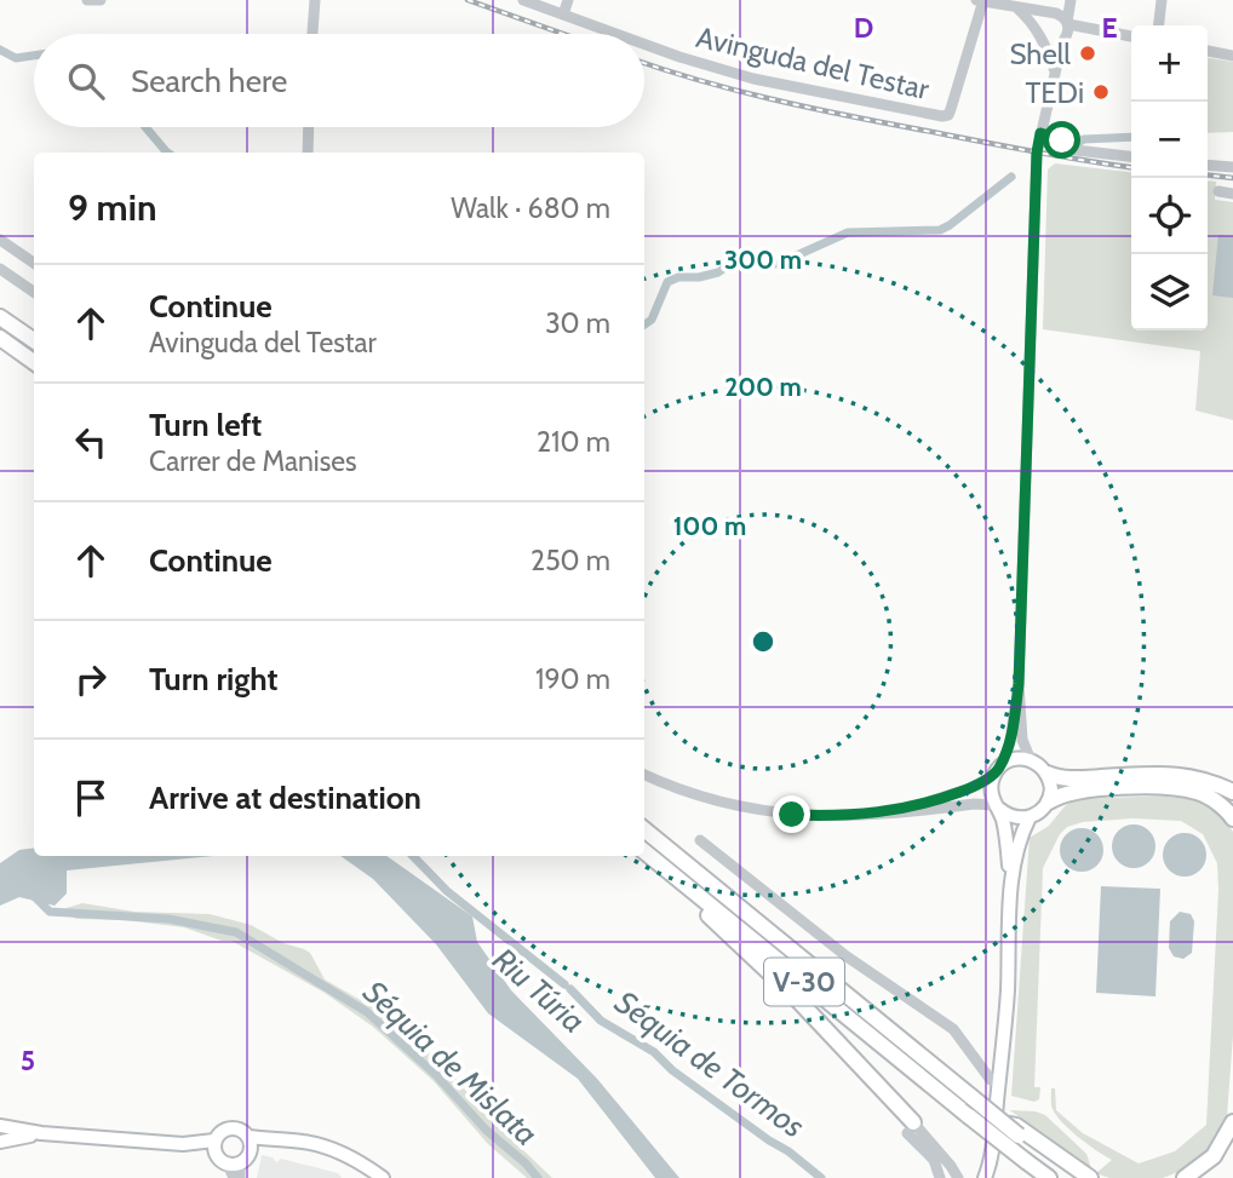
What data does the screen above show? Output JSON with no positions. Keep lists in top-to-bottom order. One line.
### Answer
{"streets":{"highway":["V-30"],"street":["Avinguda del Testar"]},"water":["Riu Túria","Séquia de Mislata","Séquia de Tormos"],"places":["Shell","TEDi"],"page":{"map_buttons":["+","−"],"search":"Search here","heading":["9 min","Walk · 680 m"],"list":[["Continue","Avinguda del Testar","30 m"],["Turn left","Carrer de Manises","210 m"],["Continue","250 m"],["Turn right","190 m"],"Arrive at destination"]},"grid":{"columns":["D","E"],"rows":["5"]},"rings":["300 m","200 m","100 m"]}
